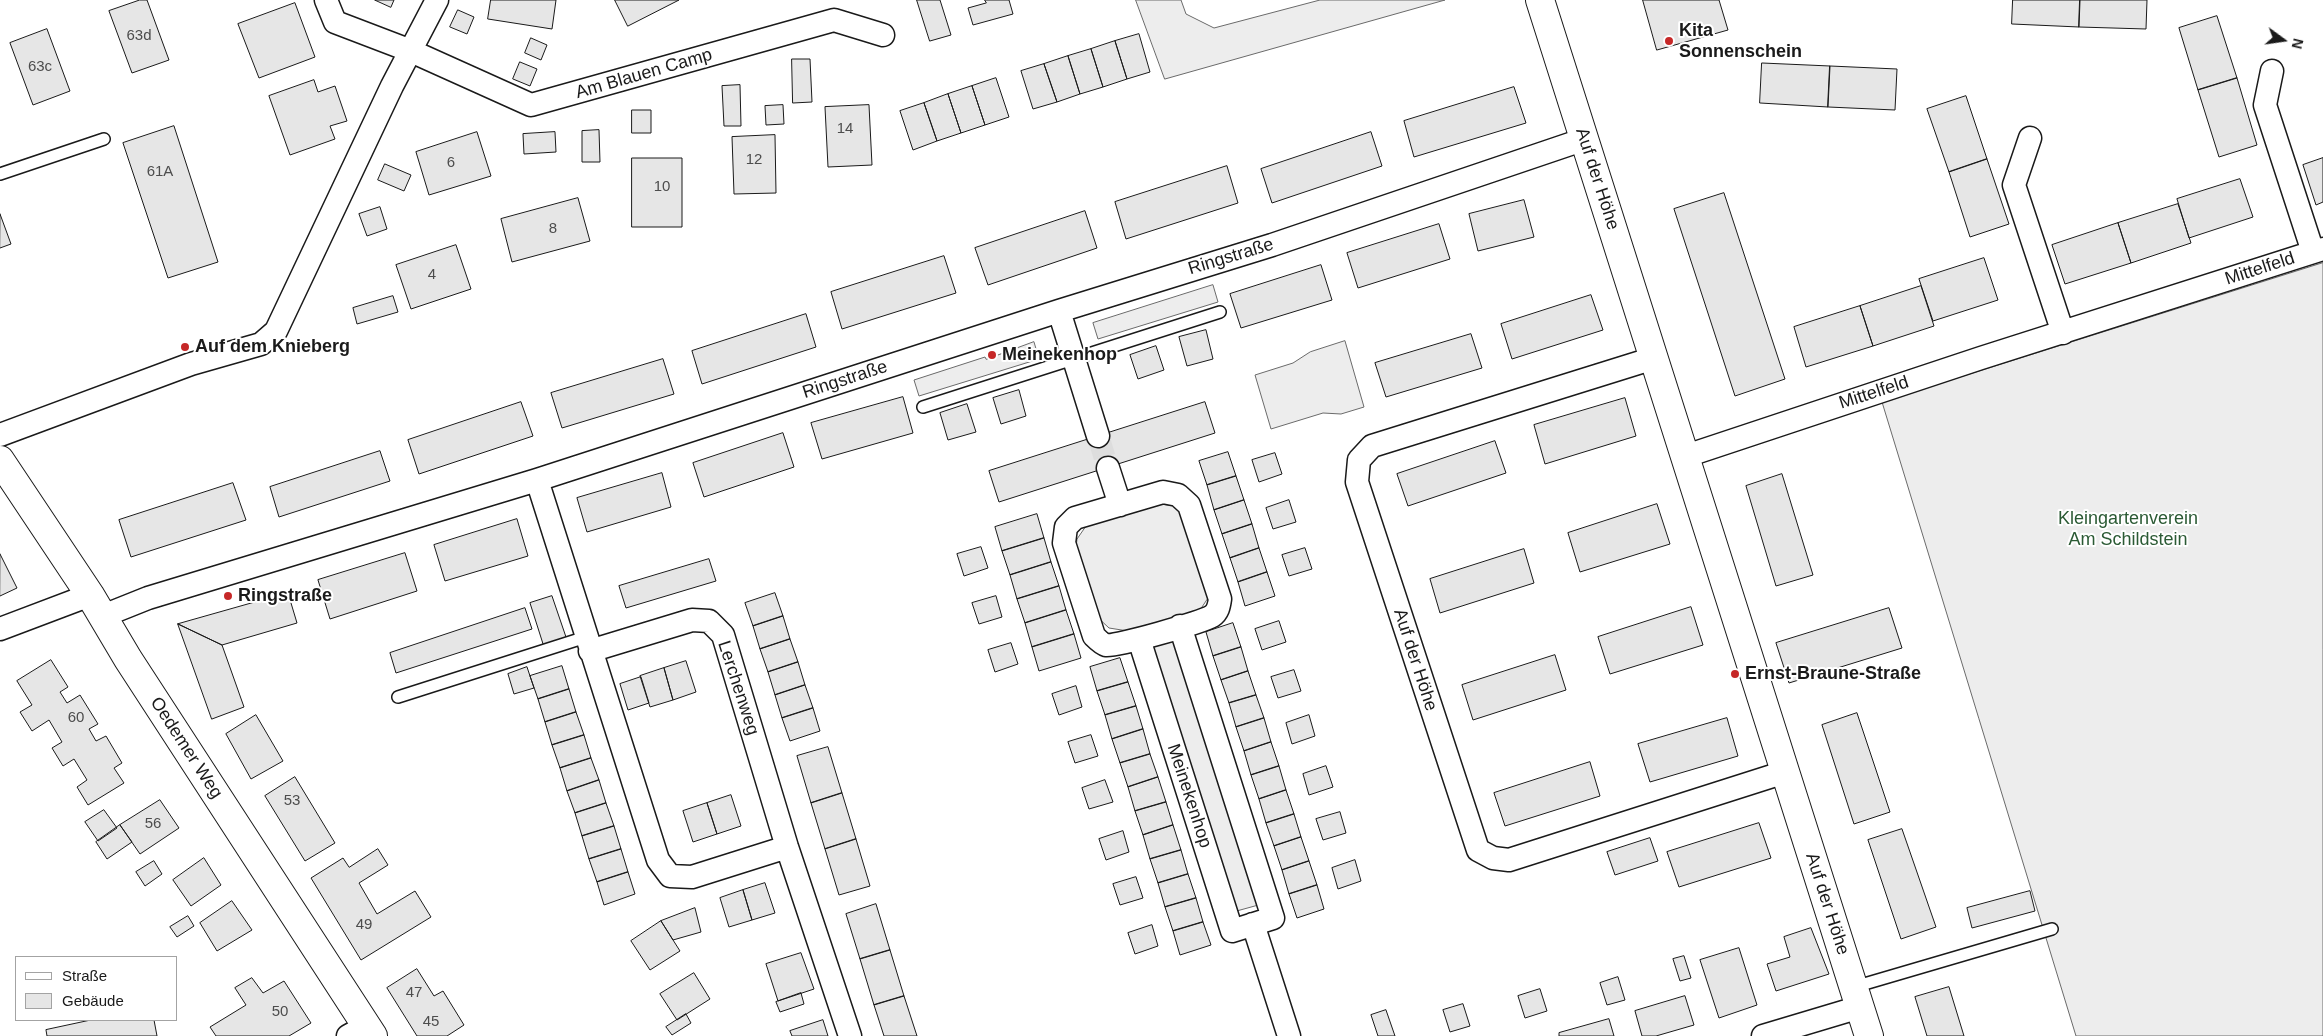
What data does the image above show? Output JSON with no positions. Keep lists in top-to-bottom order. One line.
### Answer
{"streets":{"street":["Am Blauen Camp","Auf der Höhe","Ringstraße","Mittelfeld","Lerchenweg","Oedemer Weg","Meinekenhop"]},"crossings":[["Auf der Höhe","Ringstraße"],["Auf der Höhe","Mittelfeld"],["Ringstraße","Oedemer Weg"]],"parks":["Kleingartenverein Am Schildstein"],"places":["Kita Sonnenschein","Auf dem Knieberg","Meinekenhop","Ringstraße","Ernst-Braune-Straße"],"house_numbers":["63d","63c","14","12","6","61A","10","8","4","60","53","56","49","47","50","45"],"legend":["Straße","Gebäude"],"north":"right"}
